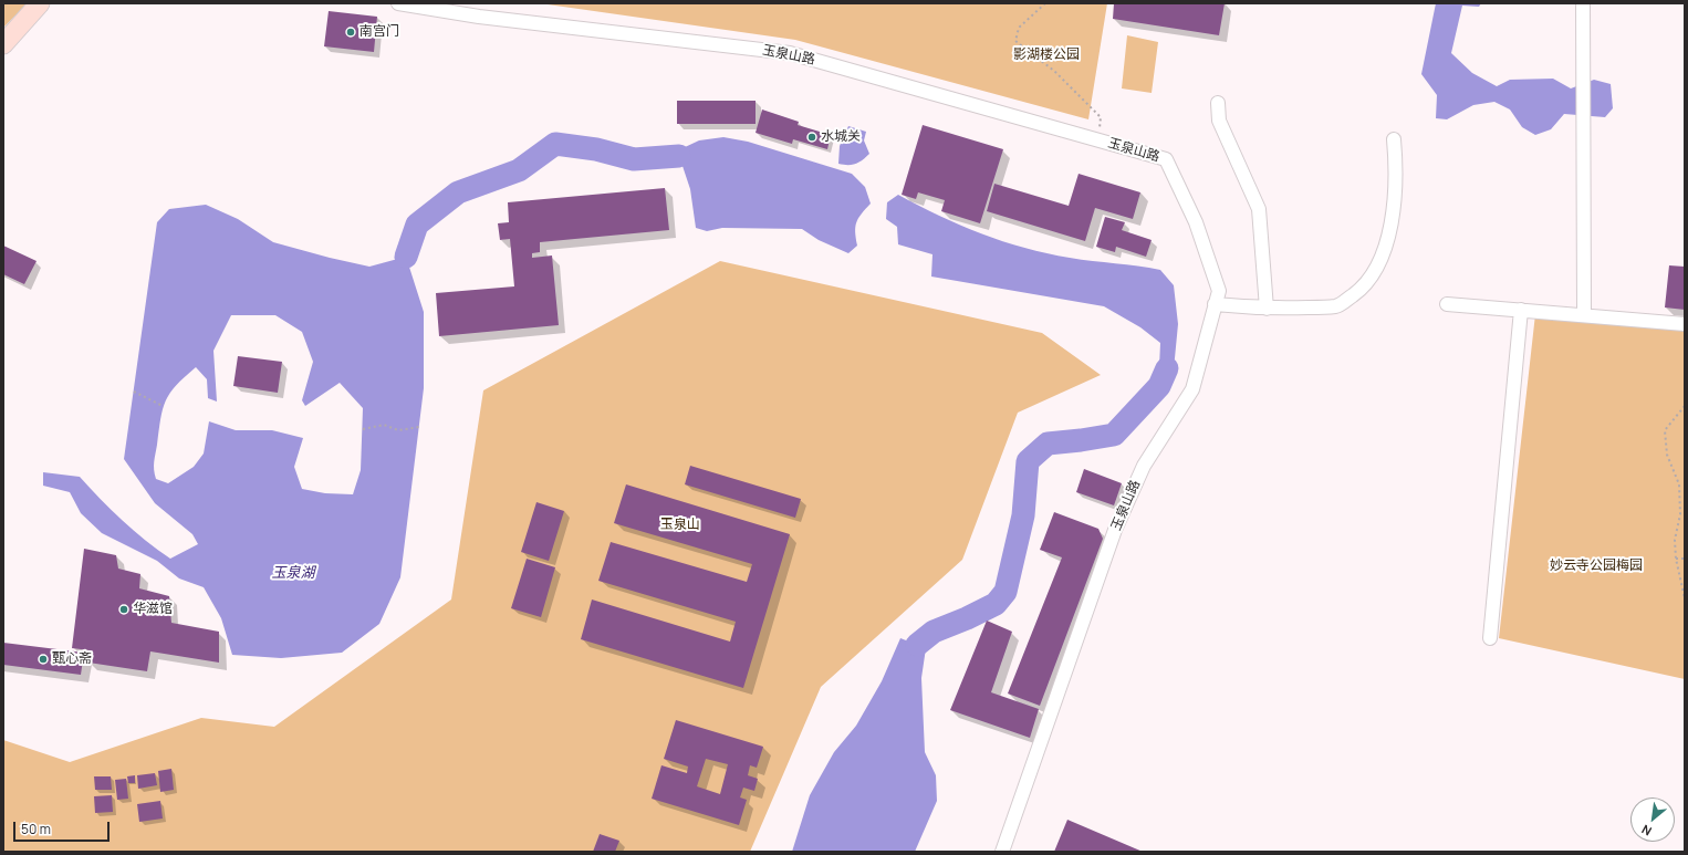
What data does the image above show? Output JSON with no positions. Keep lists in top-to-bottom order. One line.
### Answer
{"streets":{"street":["玉泉山路"]},"water":["玉泉湖"],"parks":["影湖楼公园","玉泉山","妙云寺公园梅园"],"places":["南宫门","水城关","华滋馆","甄心斋"],"scale_bar":"50 m","north":"bottom left"}
